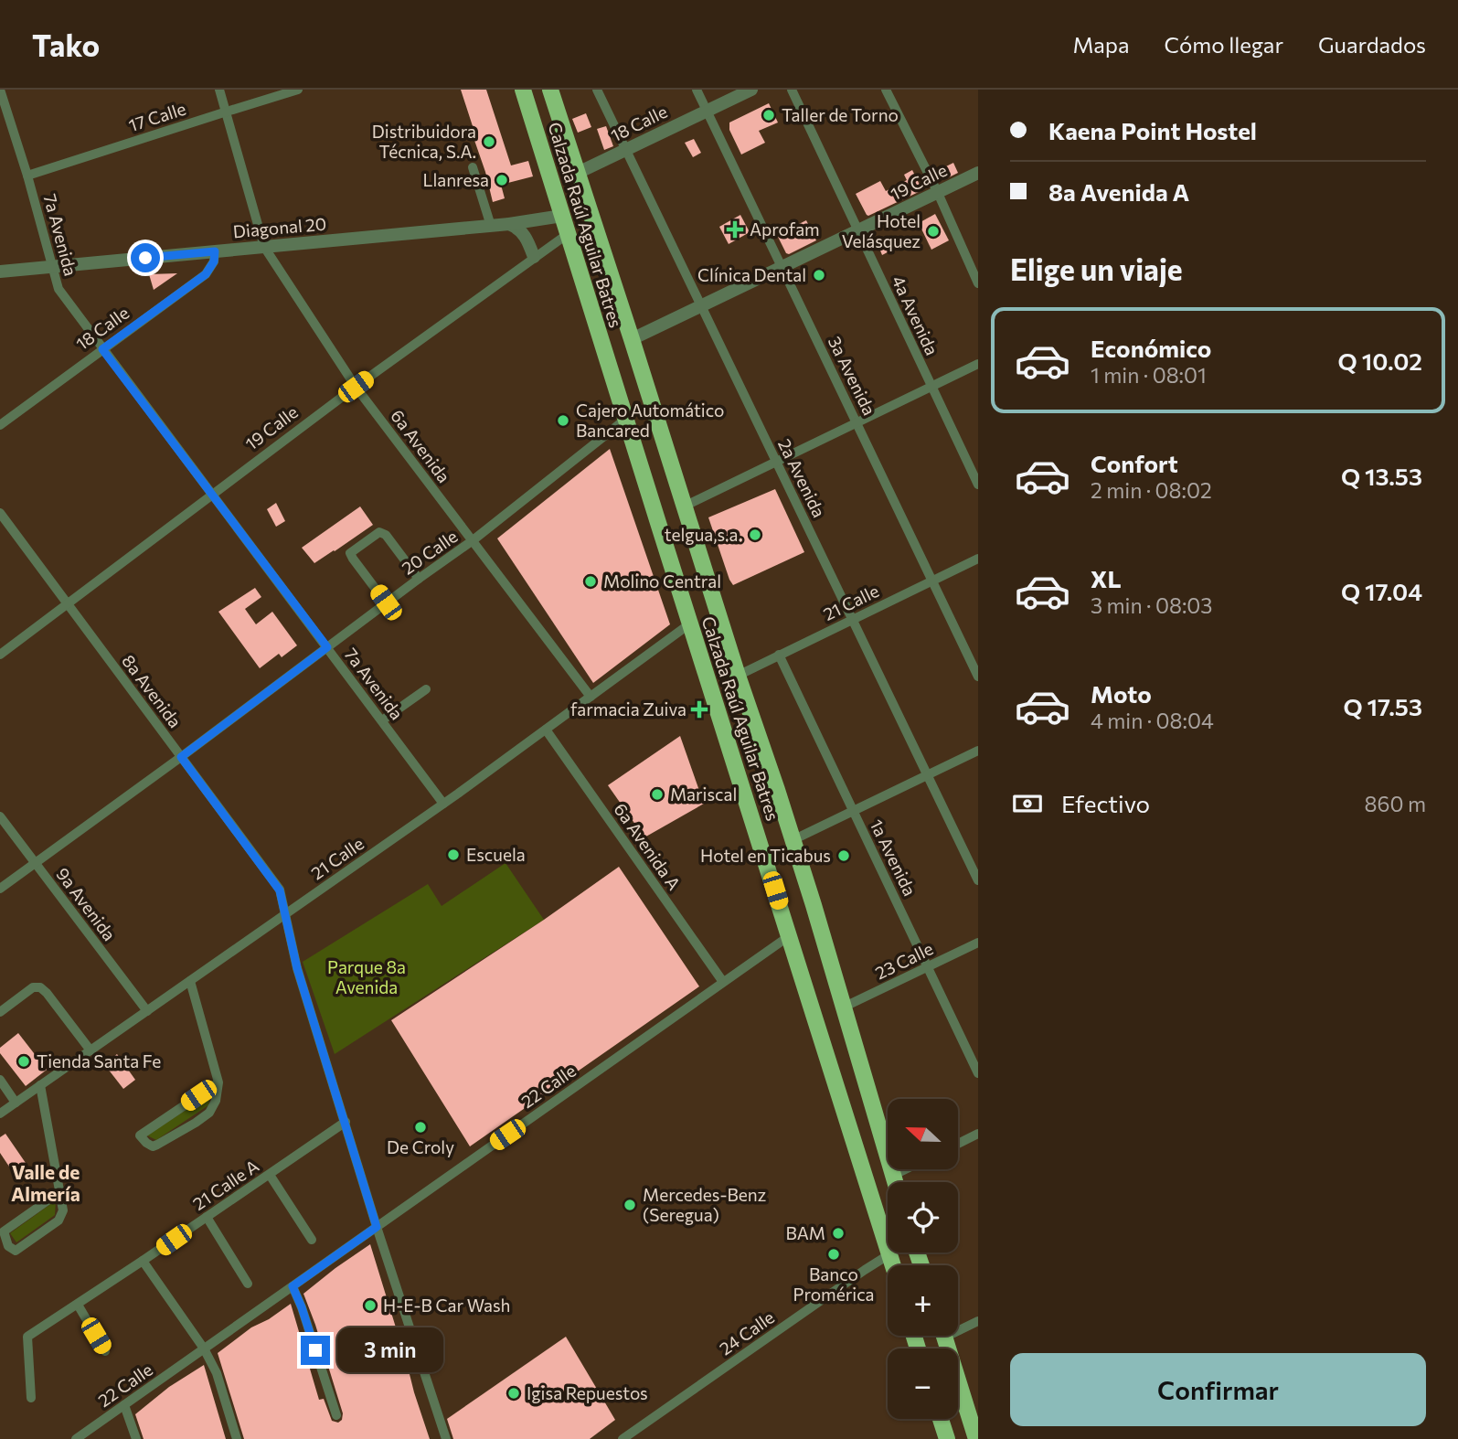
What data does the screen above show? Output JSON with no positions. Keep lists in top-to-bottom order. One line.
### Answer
{"streets":{"highway":["Calzada Raúl Aguilar Batres"],"street":["17 Calle","18 Calle","19 Calle","Diagonal 20","7a Avenida","4a Avenida","3a Avenida","6a Avenida","2a Avenida","20 Calle","21 Calle","8a Avenida","6a Avenida A","1a Avenida","9a Avenida","23 Calle","22 Calle","21 Calle A","24 Calle"]},"crossings":[["17 Calle","7a Avenida"],["17 Calle","6a Avenida"],["18 Calle","Calzada Raúl Aguilar Batres"],["18 Calle","Diagonal 20"],["18 Calle","7a Avenida"],["18 Calle","3a Avenida"],["18 Calle","2a Avenida"],["19 Calle","Calzada Raúl Aguilar Batres"],["19 Calle","7a Avenida"],["19 Calle","4a Avenida"],["19 Calle","3a Avenida"],["19 Calle","6a Avenida"],["19 Calle","2a Avenida"],["19 Calle","8a Avenida"],["Calzada Raúl Aguilar Batres","Diagonal 20"],["Calzada Raúl Aguilar Batres","20 Calle"],["Calzada Raúl Aguilar Batres","21 Calle"],["Calzada Raúl Aguilar Batres","23 Calle"],["Calzada Raúl Aguilar Batres","22 Calle"],["Calzada Raúl Aguilar Batres","24 Calle"],["Diagonal 20","7a Avenida"],["Diagonal 20","6a Avenida"],["7a Avenida","20 Calle"],["7a Avenida","21 Calle"],["3a Avenida","21 Calle"],["6a Avenida","20 Calle"],["6a Avenida","21 Calle"],["2a Avenida","21 Calle"],["20 Calle","8a Avenida"],["20 Calle","9a Avenida"],["21 Calle","8a Avenida"],["21 Calle","6a Avenida A"],["21 Calle","1a Avenida"],["21 Calle","9a Avenida"],["8a Avenida","22 Calle"],["8a Avenida","21 Calle A"],["6a Avenida A","22 Calle"],["1a Avenida","23 Calle"]],"districts":["Valle de Almería"],"parks":["Parque 8a Avenida"],"places":{"other":["Taller de Torno","Distribuidora Técnica, S.A.","Llanresa","Hotel Velásquez","Clínica Dental","Cajero Automático Bancared","telgua,s.a.","Molino Central","Mariscal","Escuela","Hotel en Ticabus","Tienda Santa Fe","De Croly","Mercedes-Benz (Seregua)","BAM","Banco Promérica","H-E-B Car Wash","Igisa Repuestos"],"health":["Aprofam","farmacia Zuiva"]},"north":"left","page":{"header":"Tako","nav":["Mapa","Cómo llegar","Guardados"],"banner":["Kaena Point Hostel","8a Avenida A"],"heading":"Elige un viaje","list":[{"name":"Económico","note":"1 min · 08:01","value":"Q 10.02"},{"name":"Confort","note":"2 min · 08:02","value":"Q 13.53"},{"name":"XL","note":"3 min · 08:03","value":"Q 17.04"},{"name":"Moto","note":"4 min · 08:04","value":"Q 17.53"}],"pay":["Efectivo","860 m"],"map_buttons":["+","−"],"bubble":"3 min","buttons":"Confirmar"}}
